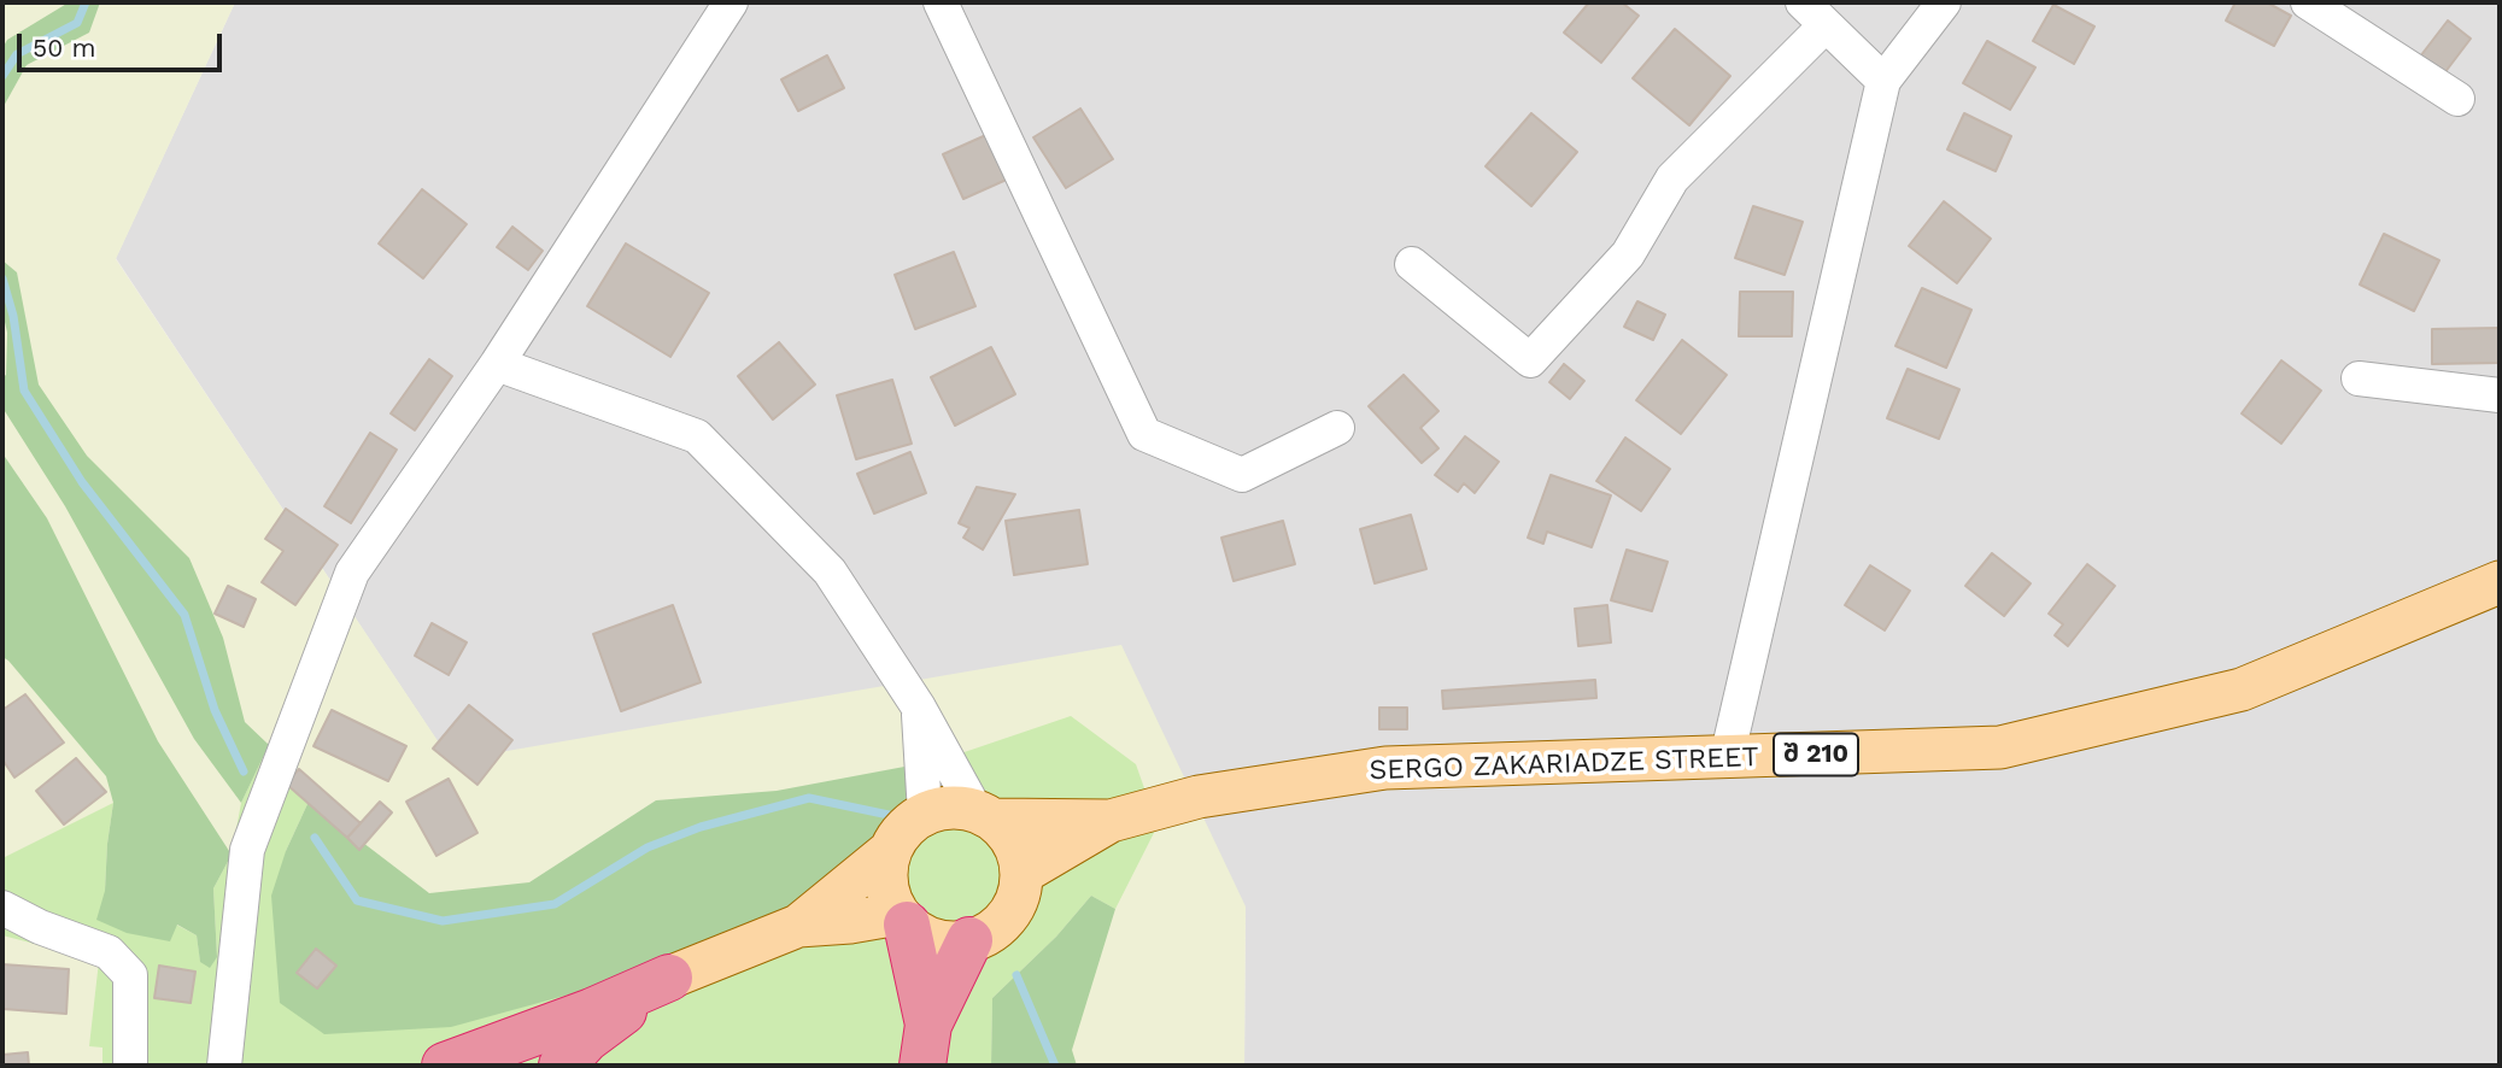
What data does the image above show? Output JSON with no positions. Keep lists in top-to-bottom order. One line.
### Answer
{"streets":{"main road":["შ 210","SERGO ZAKARIADZE STREET"]},"scale_bar":"50 m"}
